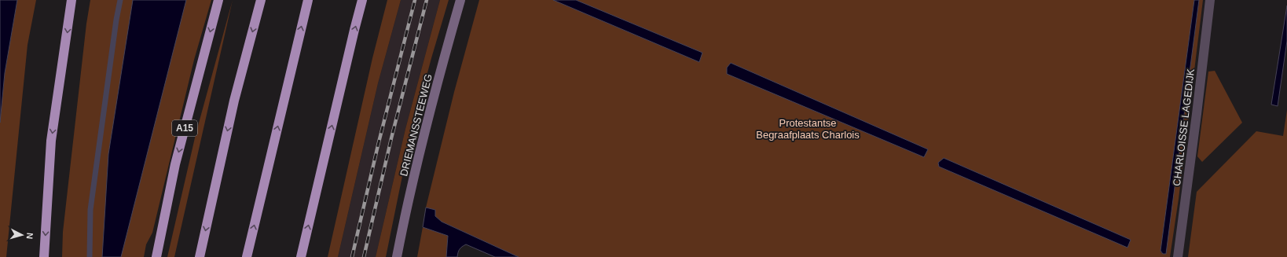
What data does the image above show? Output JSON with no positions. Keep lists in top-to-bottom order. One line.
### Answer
{"streets":{"highway":["A15"],"main road":["DRIEMANSSTEEWEG"],"street":["CHARLOISSE LAGEDIJK"]},"parks":["Protestantse Begraafplaats Charlois"],"north":"right"}
